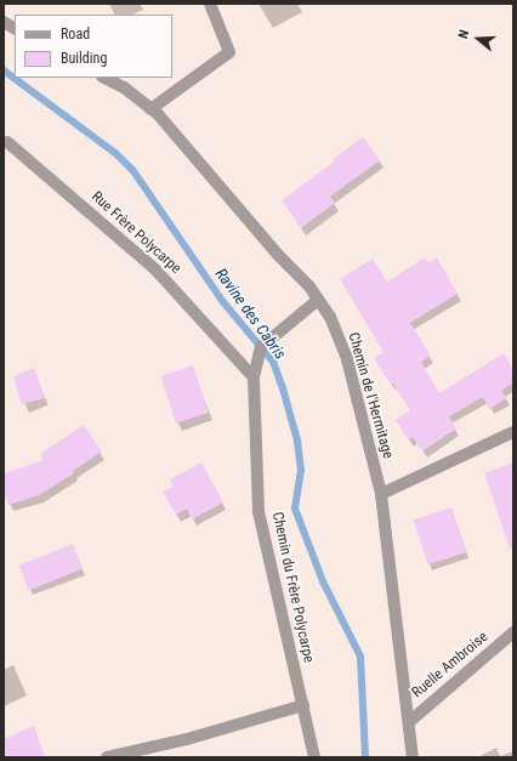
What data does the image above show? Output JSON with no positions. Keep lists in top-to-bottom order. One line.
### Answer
{"streets":{"street":["Rue Frère Polycarpe","Chemin de l'Hermitage","Chemin du Frère Polycarpe","Ruelle Ambroise"]},"crossings":[["Rue Frère Polycarpe","Chemin du Frère Polycarpe"],["Chemin de l'Hermitage","Chemin du Frère Polycarpe"],["Chemin de l'Hermitage","Ruelle Ambroise"]],"water":["Ravine des Cabris"],"legend":["Road","Building"],"north":"left"}
